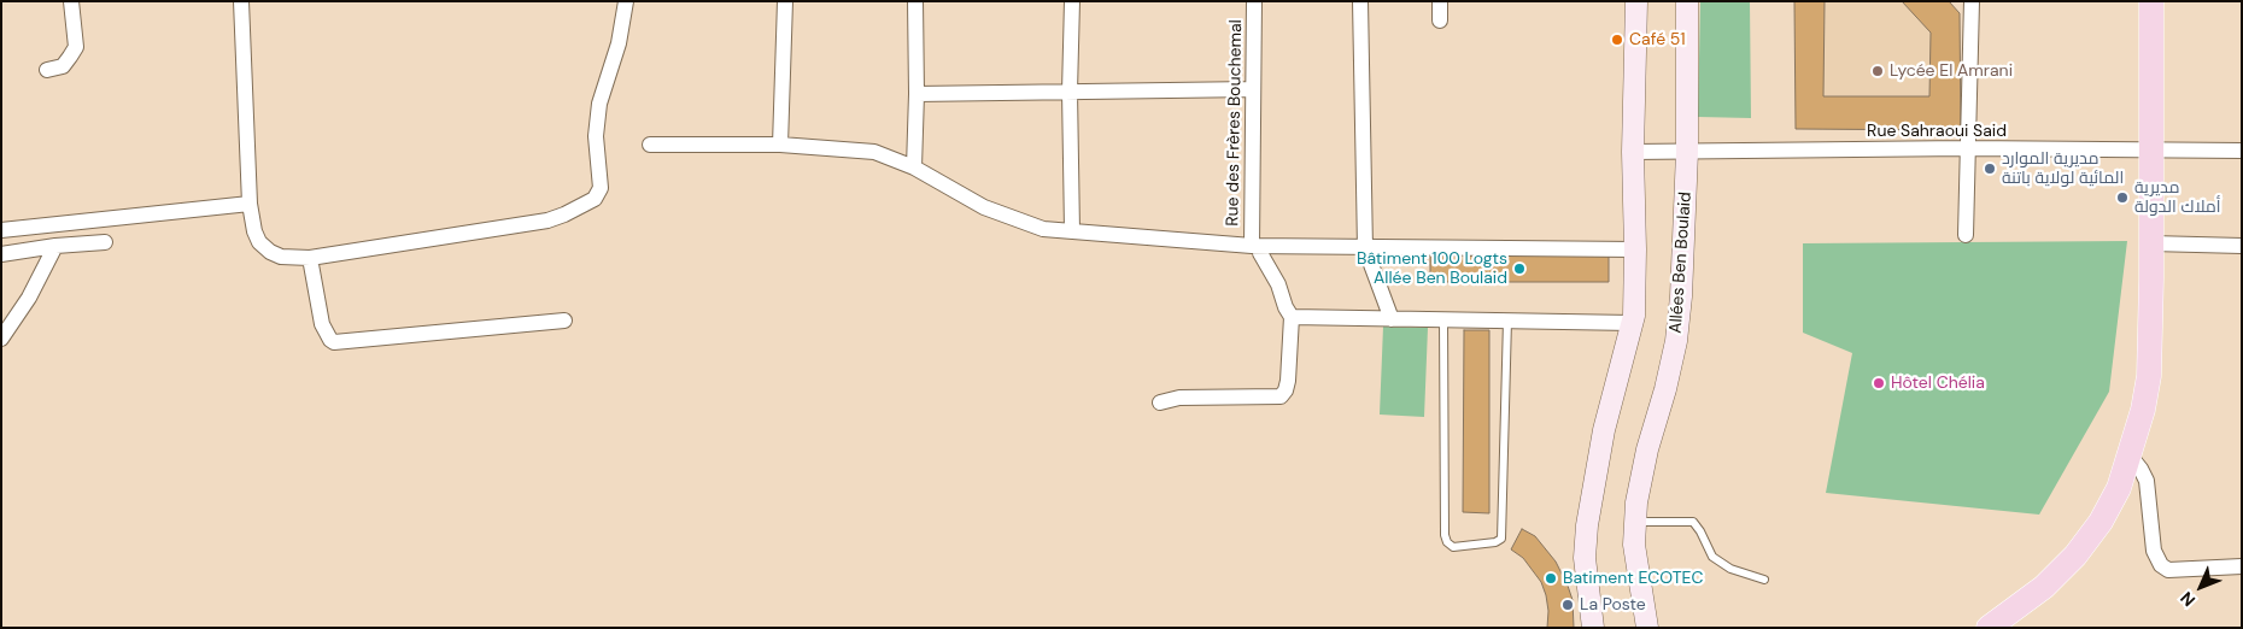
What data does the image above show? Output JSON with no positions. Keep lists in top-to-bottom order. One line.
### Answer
{"streets":{"main road":["Allées Ben Boulaid"],"street":["Rue des Frères Bouchemal","Rue Sahraoui Said"]},"crossings":[["Rue Sahraoui Said","Allées Ben Boulaid"]],"places":["Café 51","Lycée El Amrani","مديرية الموارد المائية لولاية باتنة","مديرية أملاك الدولة","Bâtiment 100 Logts Allée Ben Boulaid","Hôtel Chélia","Batiment ECOTEC","La Poste"],"north":"bottom left"}
